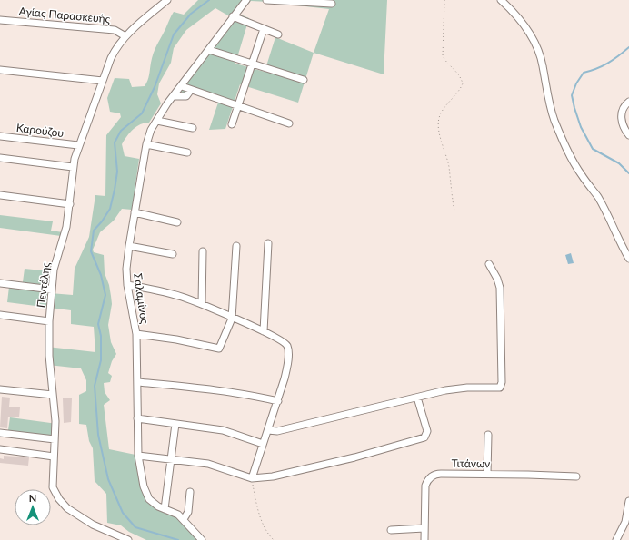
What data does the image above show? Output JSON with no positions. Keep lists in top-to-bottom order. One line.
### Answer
{"streets":{"street":["Αγίας Παρασκευής","Καρούζου","Πεντέλης","Σαλαμίνος","Τιτάνων"]},"crossings":[["Αγίας Παρασκευής","Πεντέλης"],["Καρούζου","Πεντέλης"]],"north":"top"}
